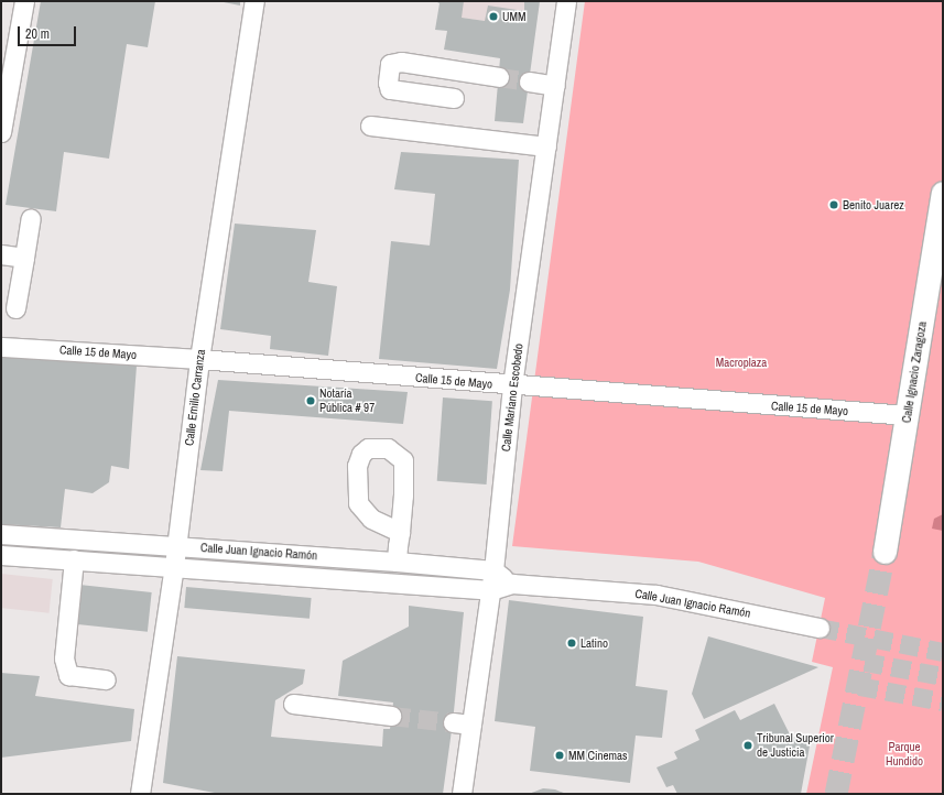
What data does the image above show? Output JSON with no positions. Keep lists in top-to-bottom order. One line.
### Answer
{"streets":{"main road":["Calle Ignacio Zaragoza"],"street":["Calle 15 de Mayo","Calle Emilio Carranza","Calle Mariano Escobedo","Calle Juan Ignacio Ramón"]},"crossings":[["Calle 15 de Mayo","Calle Ignacio Zaragoza"],["Calle 15 de Mayo","Calle Emilio Carranza"],["Calle 15 de Mayo","Calle Mariano Escobedo"],["Calle Emilio Carranza","Calle Juan Ignacio Ramón"],["Calle Mariano Escobedo","Calle Juan Ignacio Ramón"]],"parks":["Macroplaza","Parque Hundido"],"places":["UMM","Benito Juarez","Notaría Pública # 97","Latino","Tribunal Superior de Justicia","MM Cinemas"],"scale_bar":"20 m"}
